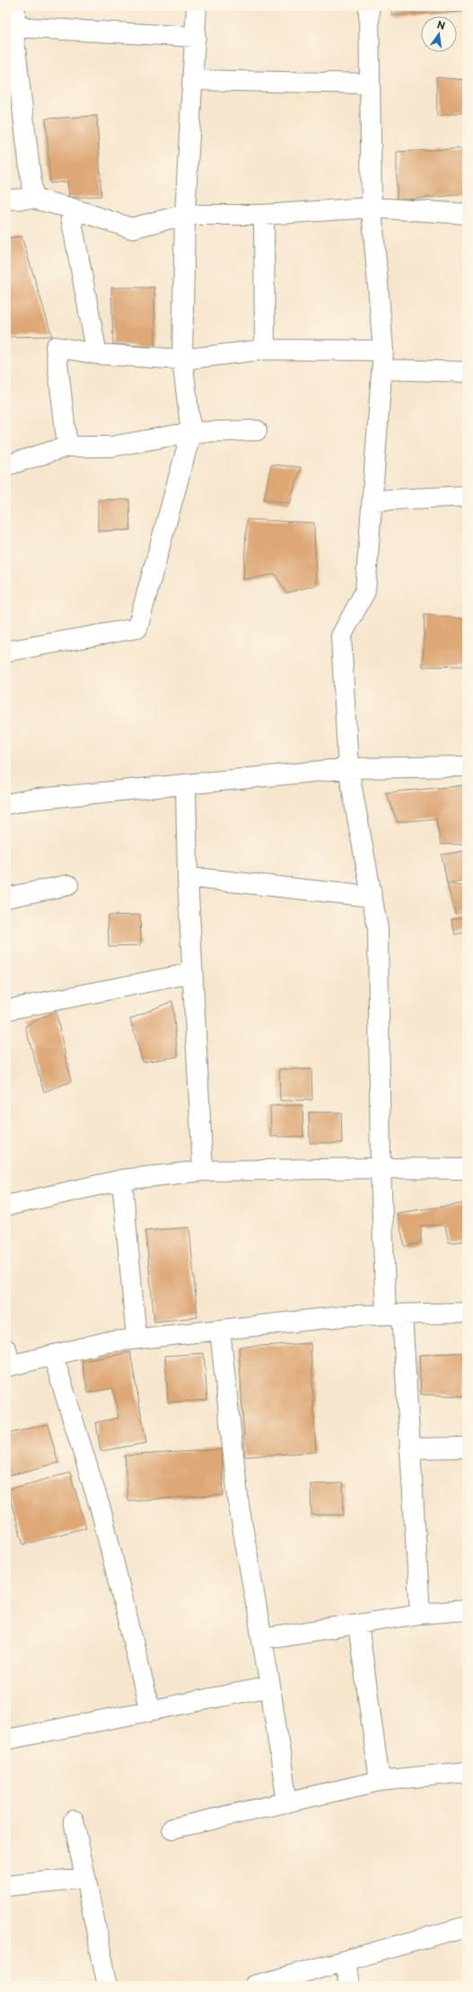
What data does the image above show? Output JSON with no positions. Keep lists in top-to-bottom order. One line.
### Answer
{"north":"top"}
